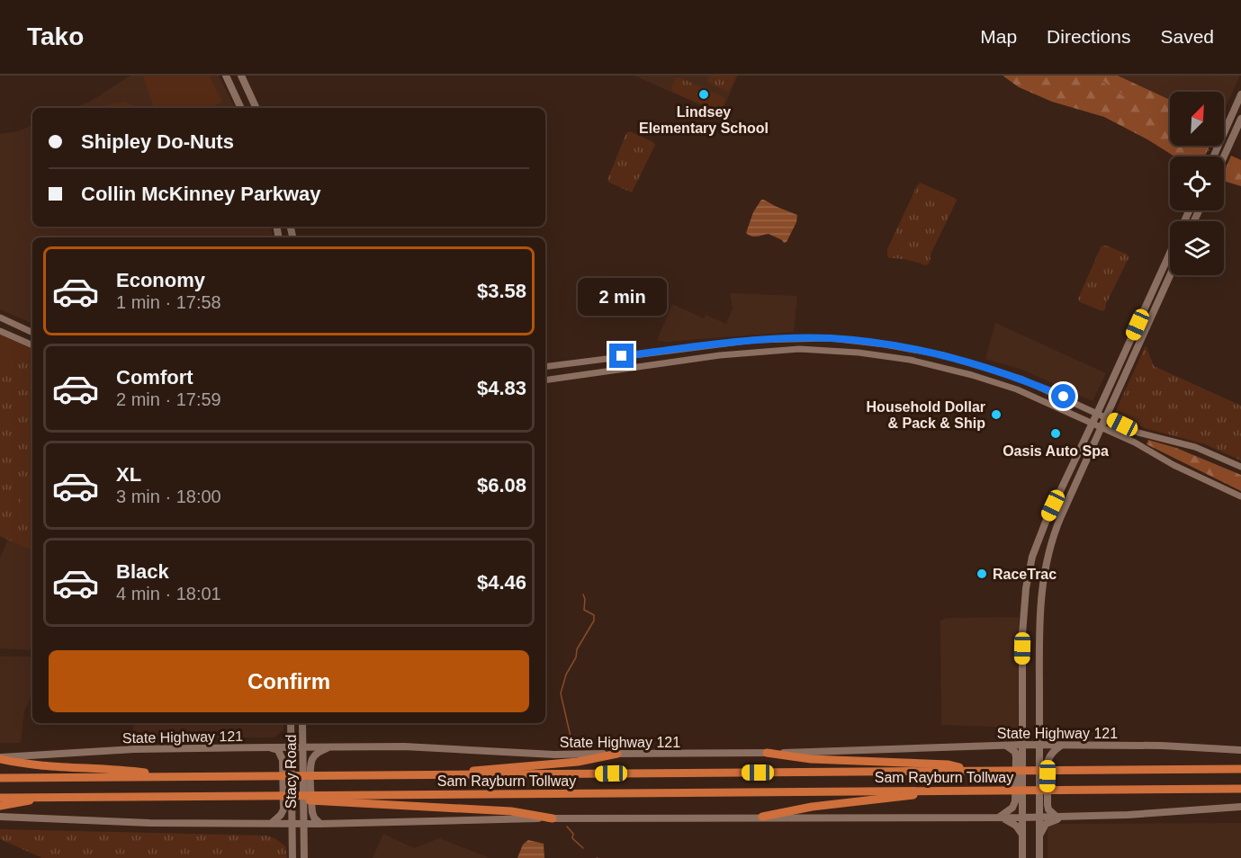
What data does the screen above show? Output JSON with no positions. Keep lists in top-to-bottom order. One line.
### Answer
{"streets":{"highway":["Sam Rayburn Tollway"],"main road":["State Highway 121","Stacy Road"]},"crossings":[["State Highway 121","Stacy Road"]],"places":["Lindsey Elementary School","Household Dollar & Pack & Ship","Oasis Auto Spa","RaceTrac"],"north":"top right","page":{"header":"Tako","nav":["Map","Directions","Saved"],"banner":["Shipley Do-Nuts","Collin McKinney Parkway"],"list":[{"name":"Economy","note":"1 min · 17:58","value":"$3.58"},{"name":"Comfort","note":"2 min · 17:59","value":"$4.83"},{"name":"XL","note":"3 min · 18:00","value":"$6.08"},{"name":"Black","note":"4 min · 18:01","value":"$4.46"}],"bubble":"2 min","buttons":"Confirm"}}
